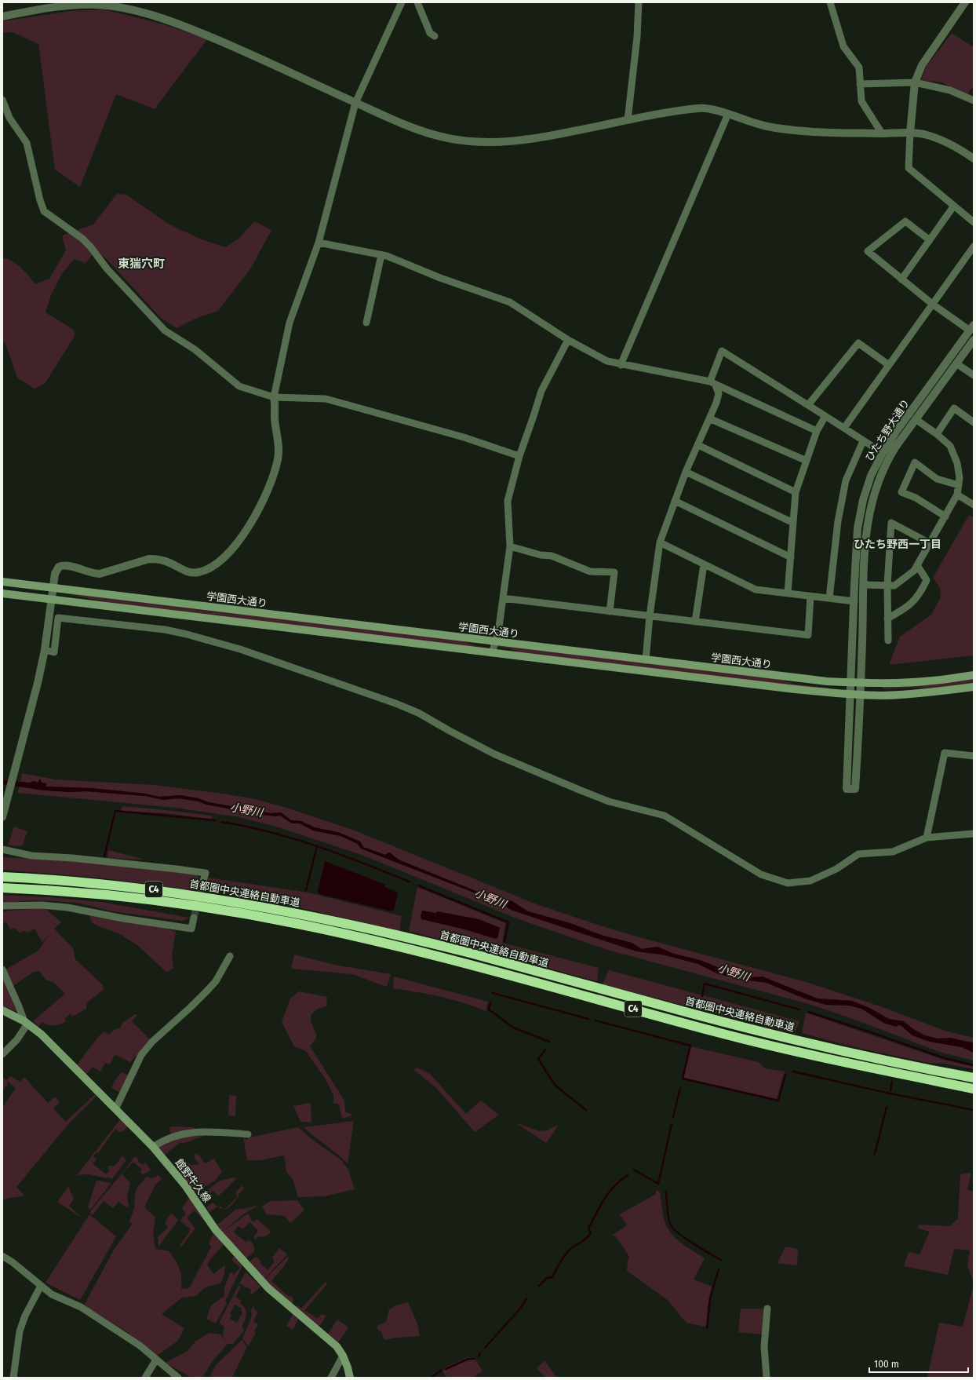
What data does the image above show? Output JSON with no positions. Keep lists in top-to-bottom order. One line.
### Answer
{"streets":{"highway":["C4","首都圏中央連絡自動車道"],"main road":["学園西大通り","館野牛久線"],"street":["ひたち野大通り"]},"crossings":[["ひたち野大通り","学園西大通り"]],"districts":["東猯穴町","ひたち野西一丁目"],"water":["小野川"],"scale_bar":"100 m"}
